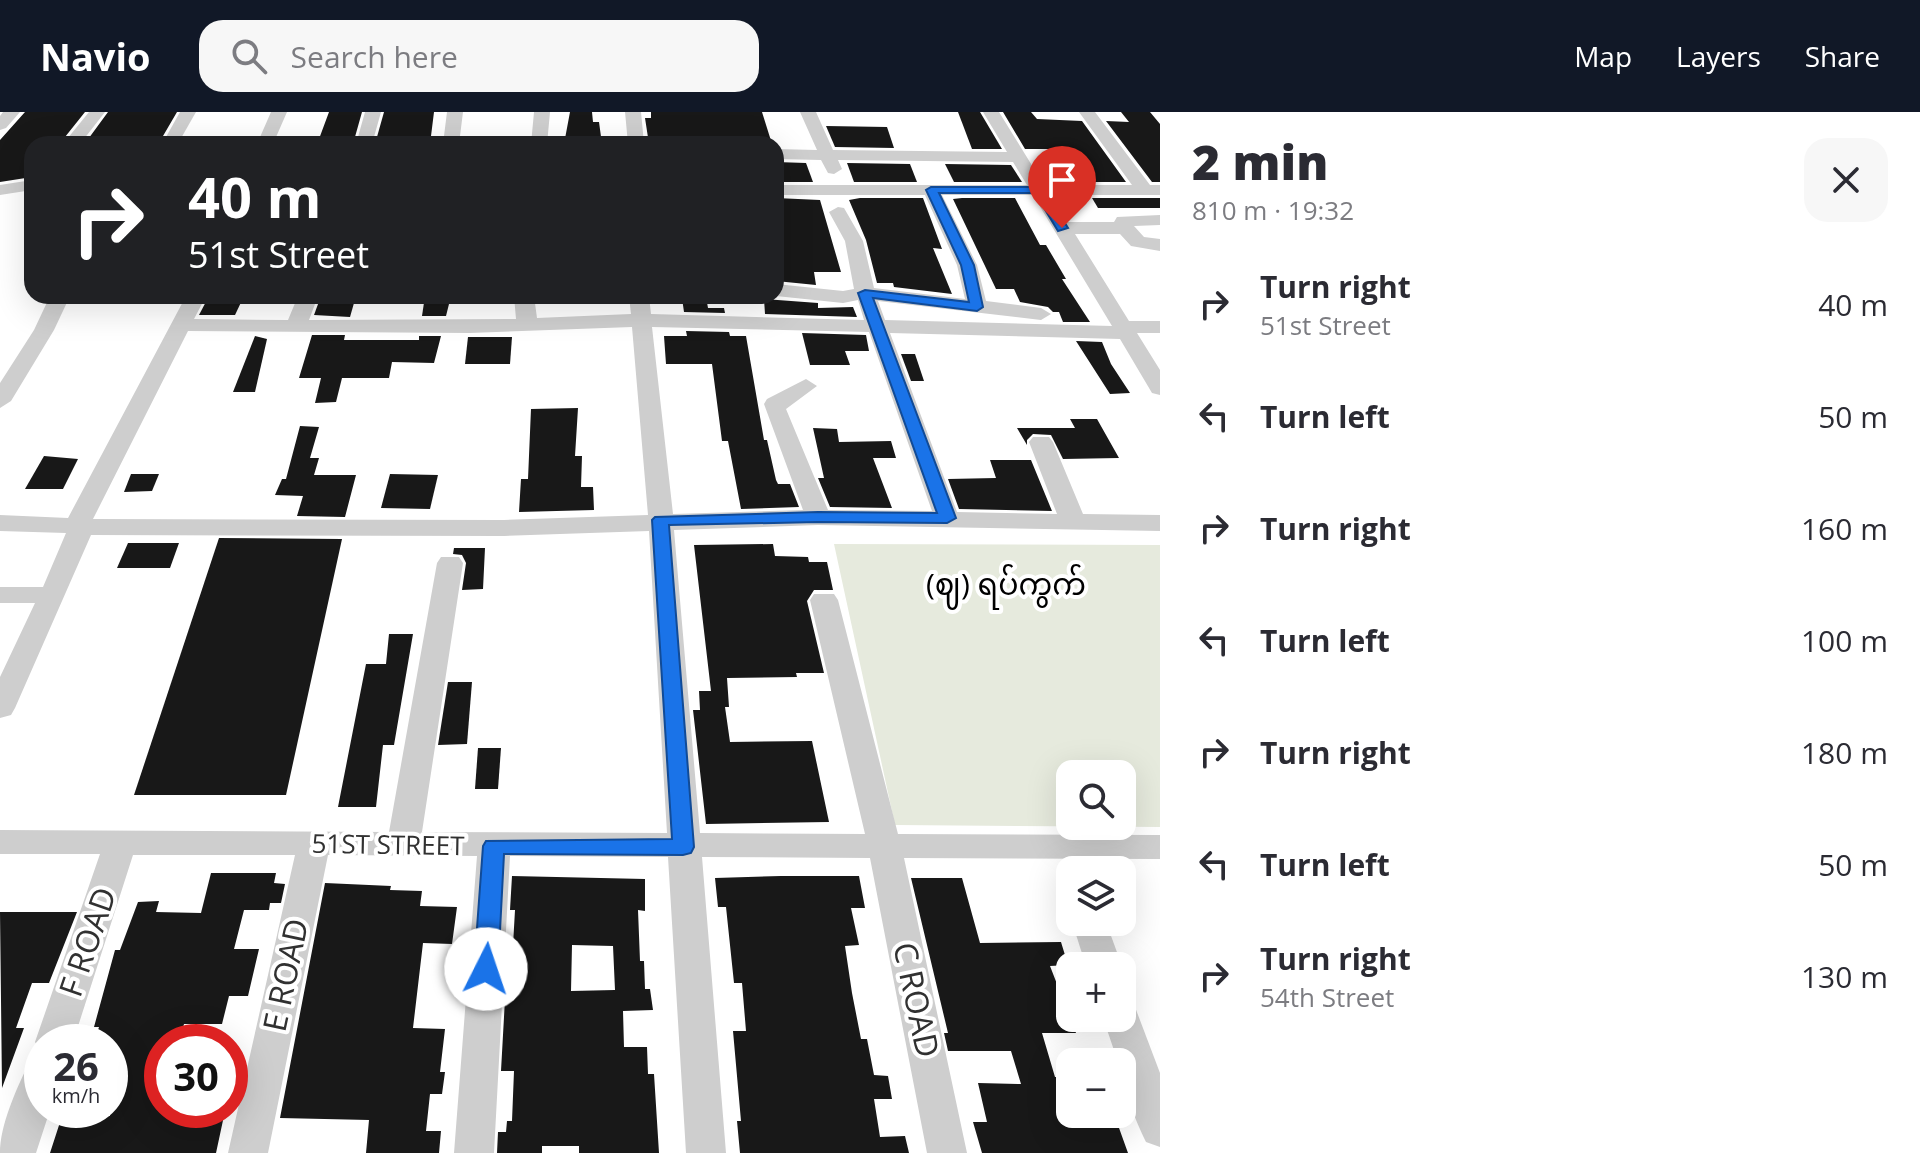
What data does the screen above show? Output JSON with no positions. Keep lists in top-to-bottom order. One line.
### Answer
{"streets":{"street":["51ST STREET","F ROAD","E ROAD","C ROAD"]},"crossings":[["51ST STREET","F ROAD"],["51ST STREET","E ROAD"],["51ST STREET","C ROAD"]],"districts":["(ဈ) ရပ်ကွက်"],"page":{"header":"Navio","search":"Search here","nav":["Map","Layers","Share"],"heading":["2 min","810 m · 19:32"],"turn":["40 m","51st Street"],"list":[{"name":"Turn right","note":"51st Street","value":"40 m"},{"name":"Turn left","value":"50 m"},{"name":"Turn right","value":"160 m"},{"name":"Turn left","value":"100 m"},{"name":"Turn right","value":"180 m"},{"name":"Turn left","value":"50 m"},{"name":"Turn right","note":"54th Street","value":"130 m"}],"map_buttons":["+","−"],"speed":"26 km/h","limit":"30"}}
